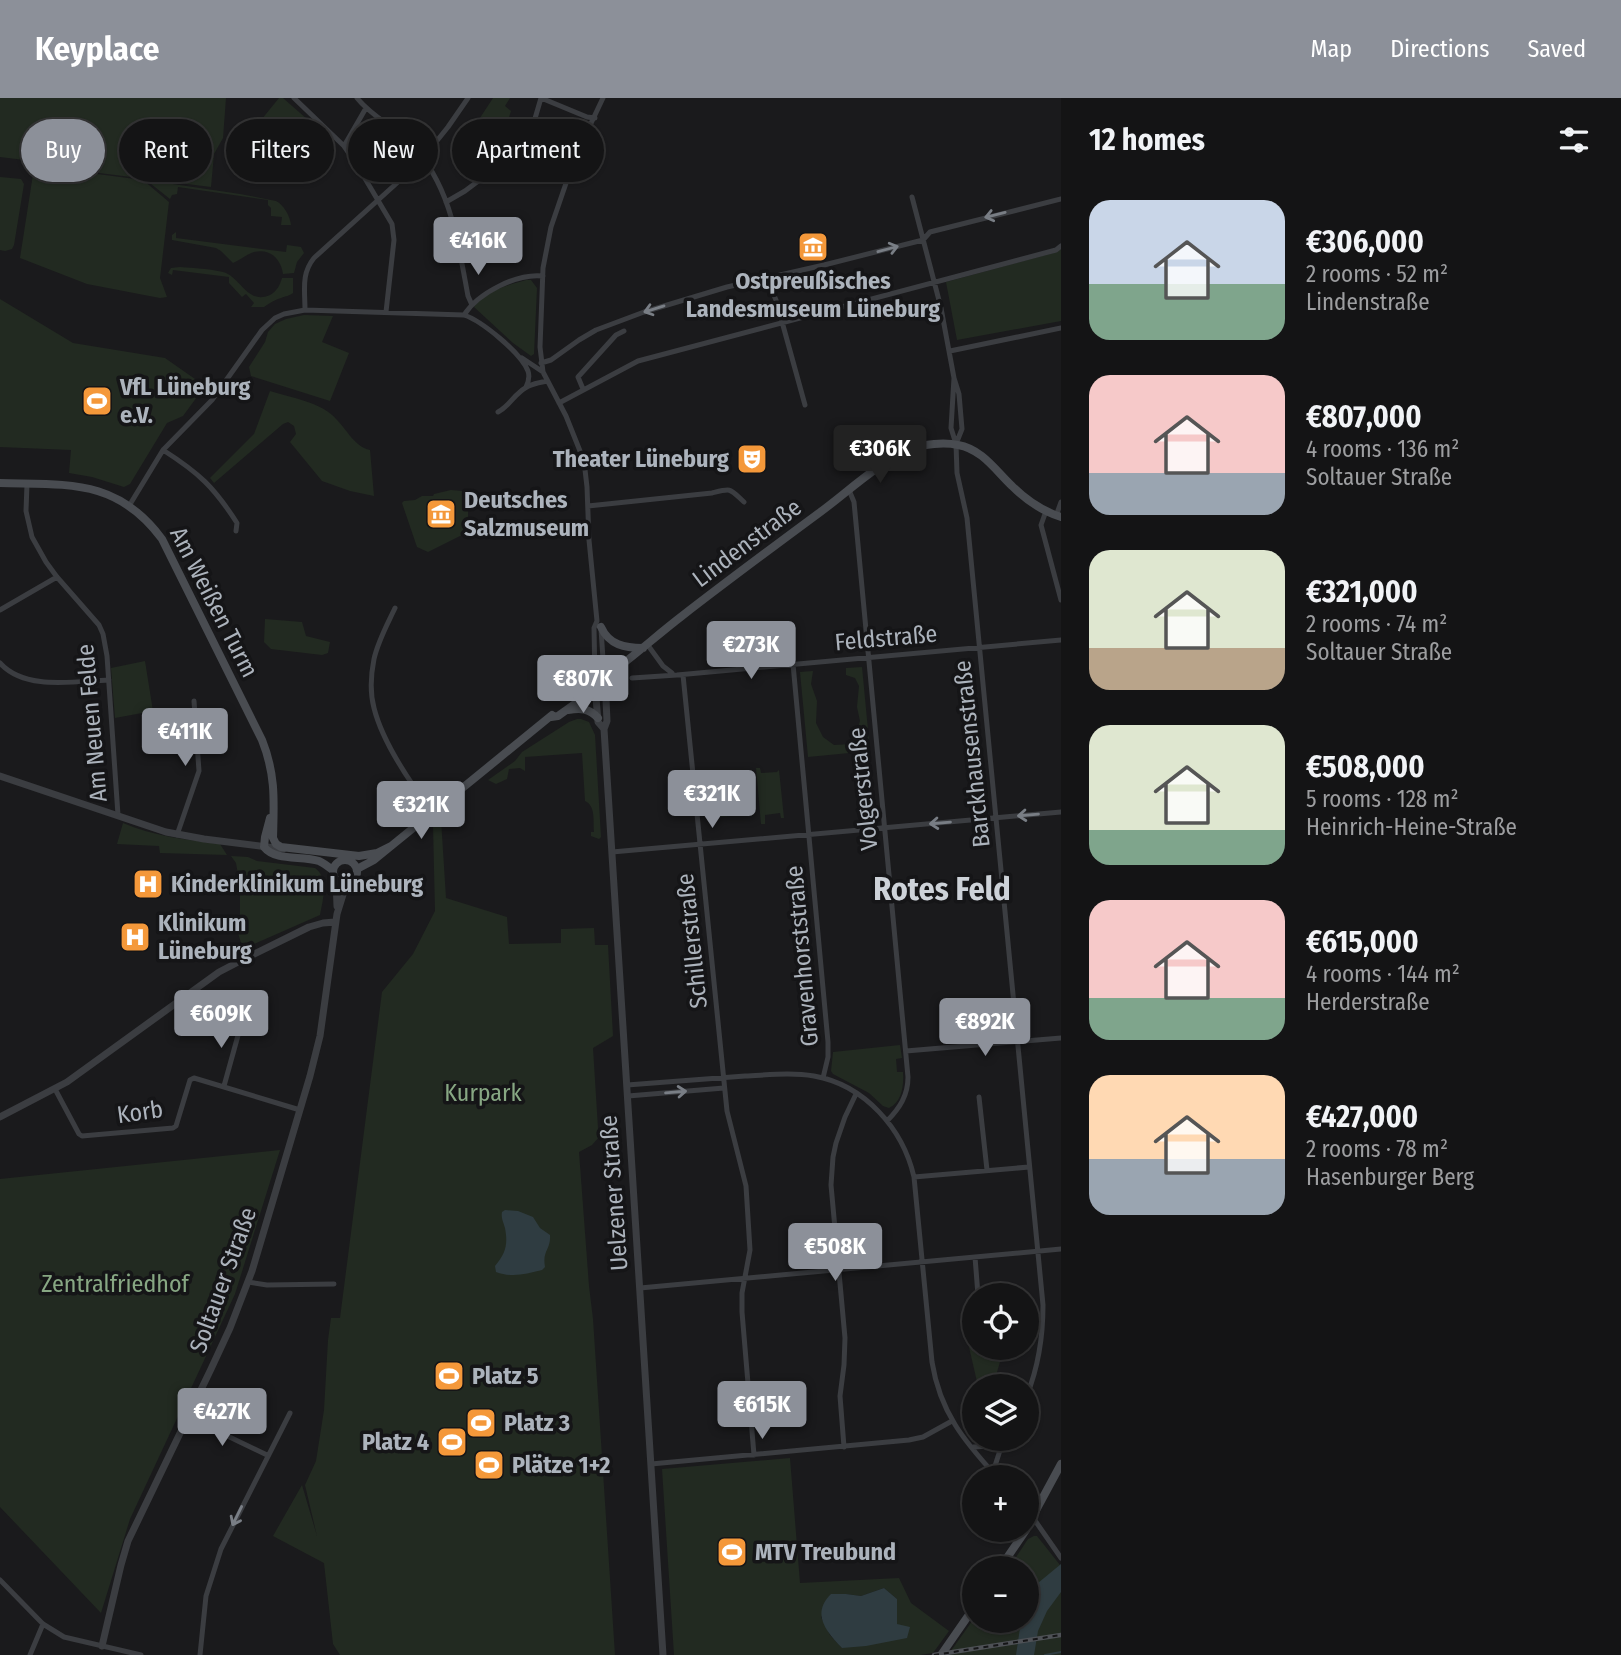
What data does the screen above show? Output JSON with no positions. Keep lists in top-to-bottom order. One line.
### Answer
{"streets":{"main road":["Lindenstraße","Am Weißen Turm","Soltauer Straße"],"street":["Feldstraße","Am Neuen Felde","Barckhausenstraße","Volgerstraße","Schillerstraße","Gravenhorststraße","Korb","Uelzener Straße"]},"crossings":[["Lindenstraße","Barckhausenstraße"],["Lindenstraße","Volgerstraße"],["Lindenstraße","Uelzener Straße"],["Lindenstraße","Soltauer Straße"],["Am Weißen Turm","Am Neuen Felde"],["Feldstraße","Barckhausenstraße"],["Feldstraße","Volgerstraße"],["Feldstraße","Schillerstraße"],["Feldstraße","Gravenhorststraße"],["Korb","Soltauer Straße"],["Uelzener Straße","Soltauer Straße"]],"districts":["Rotes Feld"],"parks":["Kurpark","Zentralfriedhof"],"places":{"museum":["Ostpreußisches Landesmuseum Lüneburg","Deutsches Salzmuseum"],"sports":["VfL Lüneburg e.V.","Platz 5","Platz 3","Platz 4","Plätze 1+2","MTV Treubund"],"theatre":["Theater Lüneburg"],"hospital":["Kinderklinikum Lüneburg","Klinikum Lüneburg"]},"page":{"header":"Keyplace","nav":["Map","Directions","Saved"],"heading":"12 homes","chip":["Buy","Rent","Filters","New","Apartment"],"list":[{"name":"€306,000","note":"2 rooms · 52 m² · Lindenstraße"},{"name":"€807,000","note":"4 rooms · 136 m² · Soltauer Straße"},{"name":"€321,000","note":"2 rooms · 74 m² · Soltauer Straße"},{"name":"€508,000","note":"5 rooms · 128 m² · Heinrich-Heine-Straße"},{"name":"€615,000","note":"4 rooms · 144 m² · Herderstraße"},{"name":"€427,000","note":"2 rooms · 78 m² · Hasenburger Berg"}],"price":["€416K","€306K","€273K","€807K","€411K","€321K","€321K","€609K","€892K","€508K","€615K","€427K"],"map_buttons":["+","−"]}}
